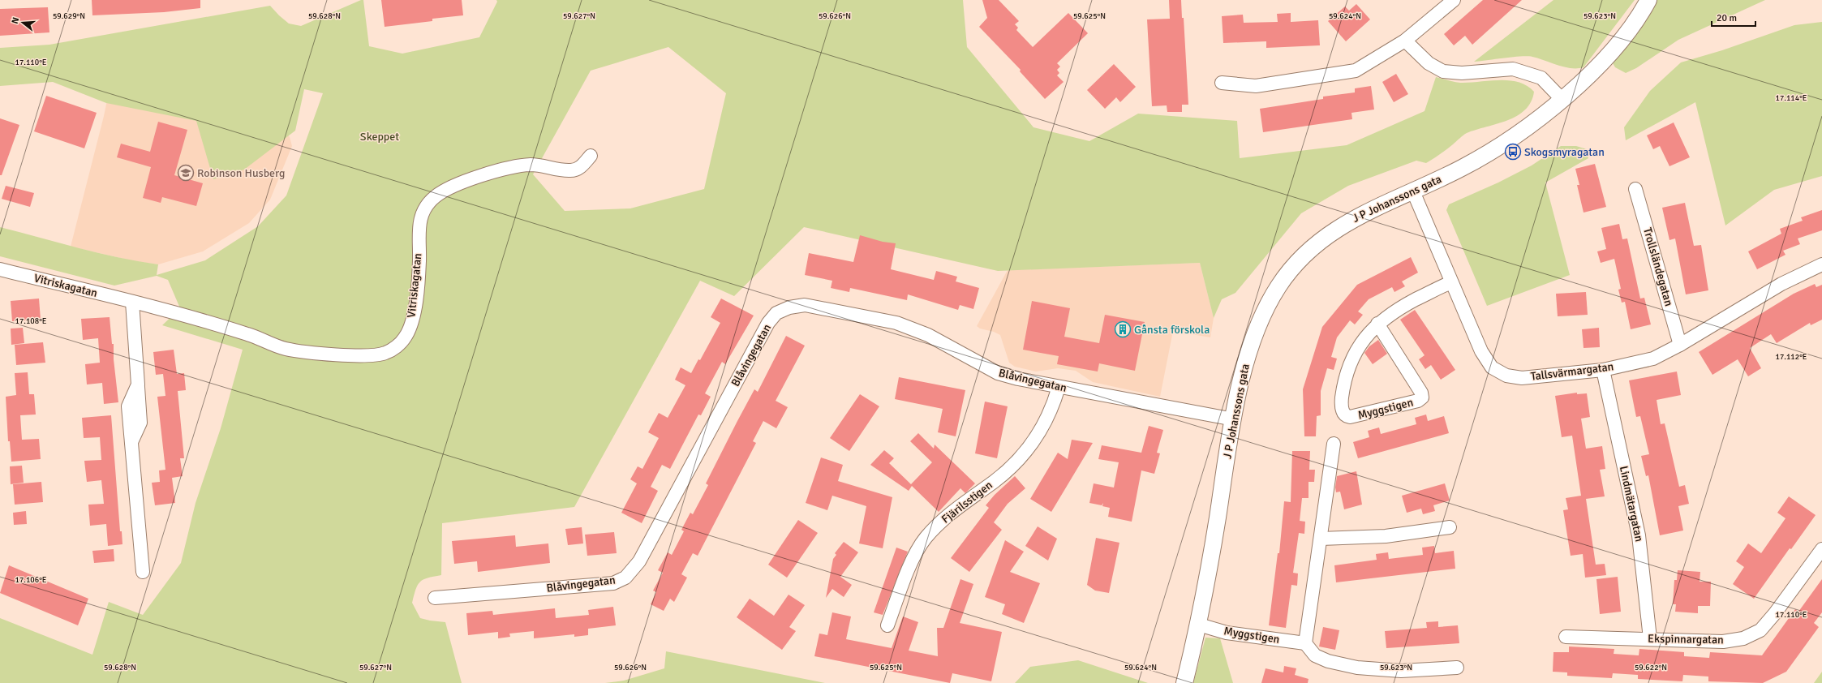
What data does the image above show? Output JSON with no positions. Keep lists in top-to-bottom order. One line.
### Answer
{"streets":{"street":["J P Johanssons gata","Trollsländegatan","Vitriskagatan","Blåvingegatan","Tallsvärmargatan","Myggstigen","Fjärilsstigen","Lindmätargatan","Ekspinnargatan"]},"crossings":[["J P Johanssons gata","Blåvingegatan"],["J P Johanssons gata","Tallsvärmargatan"],["J P Johanssons gata","Myggstigen"],["Trollsländegatan","Tallsvärmargatan"],["Blåvingegatan","Fjärilsstigen"],["Tallsvärmargatan","Myggstigen"],["Tallsvärmargatan","Lindmätargatan"],["Lindmätargatan","Ekspinnargatan"]],"parks":["Skeppet"],"places":{"bus stop":["Skogsmyragatan"],"school or university":["Robinson Husberg"],"building":["Gånsta förskola"]},"scale_bar":"20 m","north":"left","coordinates":["59.629°N","59.628°N","59.627°N","59.626°N","59.625°N","59.624°N","59.623°N","17.110°E","17.114°E","17.108°E","17.112°E","17.106°E","59.622°N"]}
